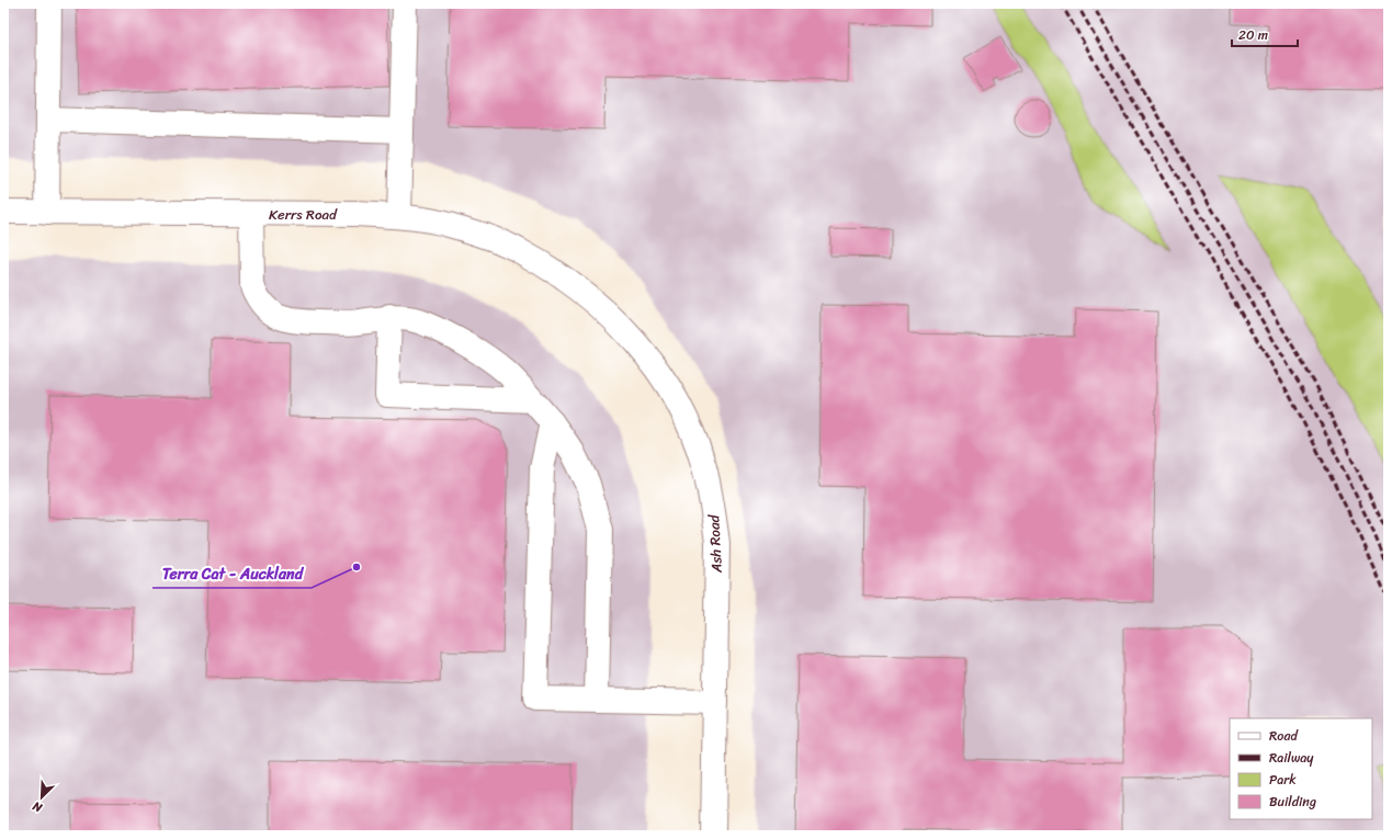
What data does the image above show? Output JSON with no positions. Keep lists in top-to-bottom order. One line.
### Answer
{"streets":{"main road":["Kerrs Road","Ash Road"]},"crossings":[["Kerrs Road","Ash Road"]],"places":["Terra Cat - Auckland"],"legend":["Road","Railway","Park","Building"],"scale_bar":"20 m","north":"bottom left"}
